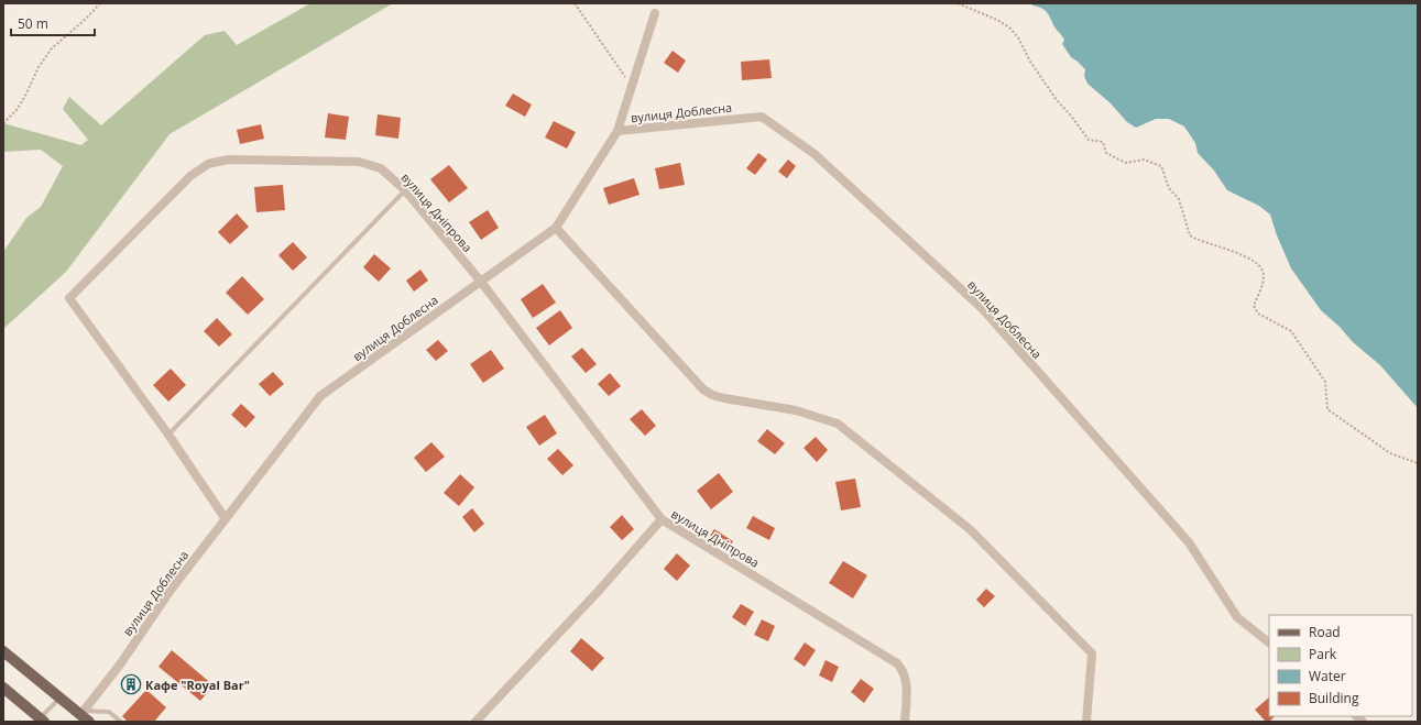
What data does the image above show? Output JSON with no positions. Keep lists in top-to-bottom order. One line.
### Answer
{"streets":{"street":["вулиця Доблесна","вулиця Дніпрова"]},"crossings":[["вулиця Доблесна","вулиця Дніпрова"]],"places":{"building":["Кафе \"Royal Bar\""]},"legend":["Road","Park","Water","Building"],"scale_bar":"50 m"}
